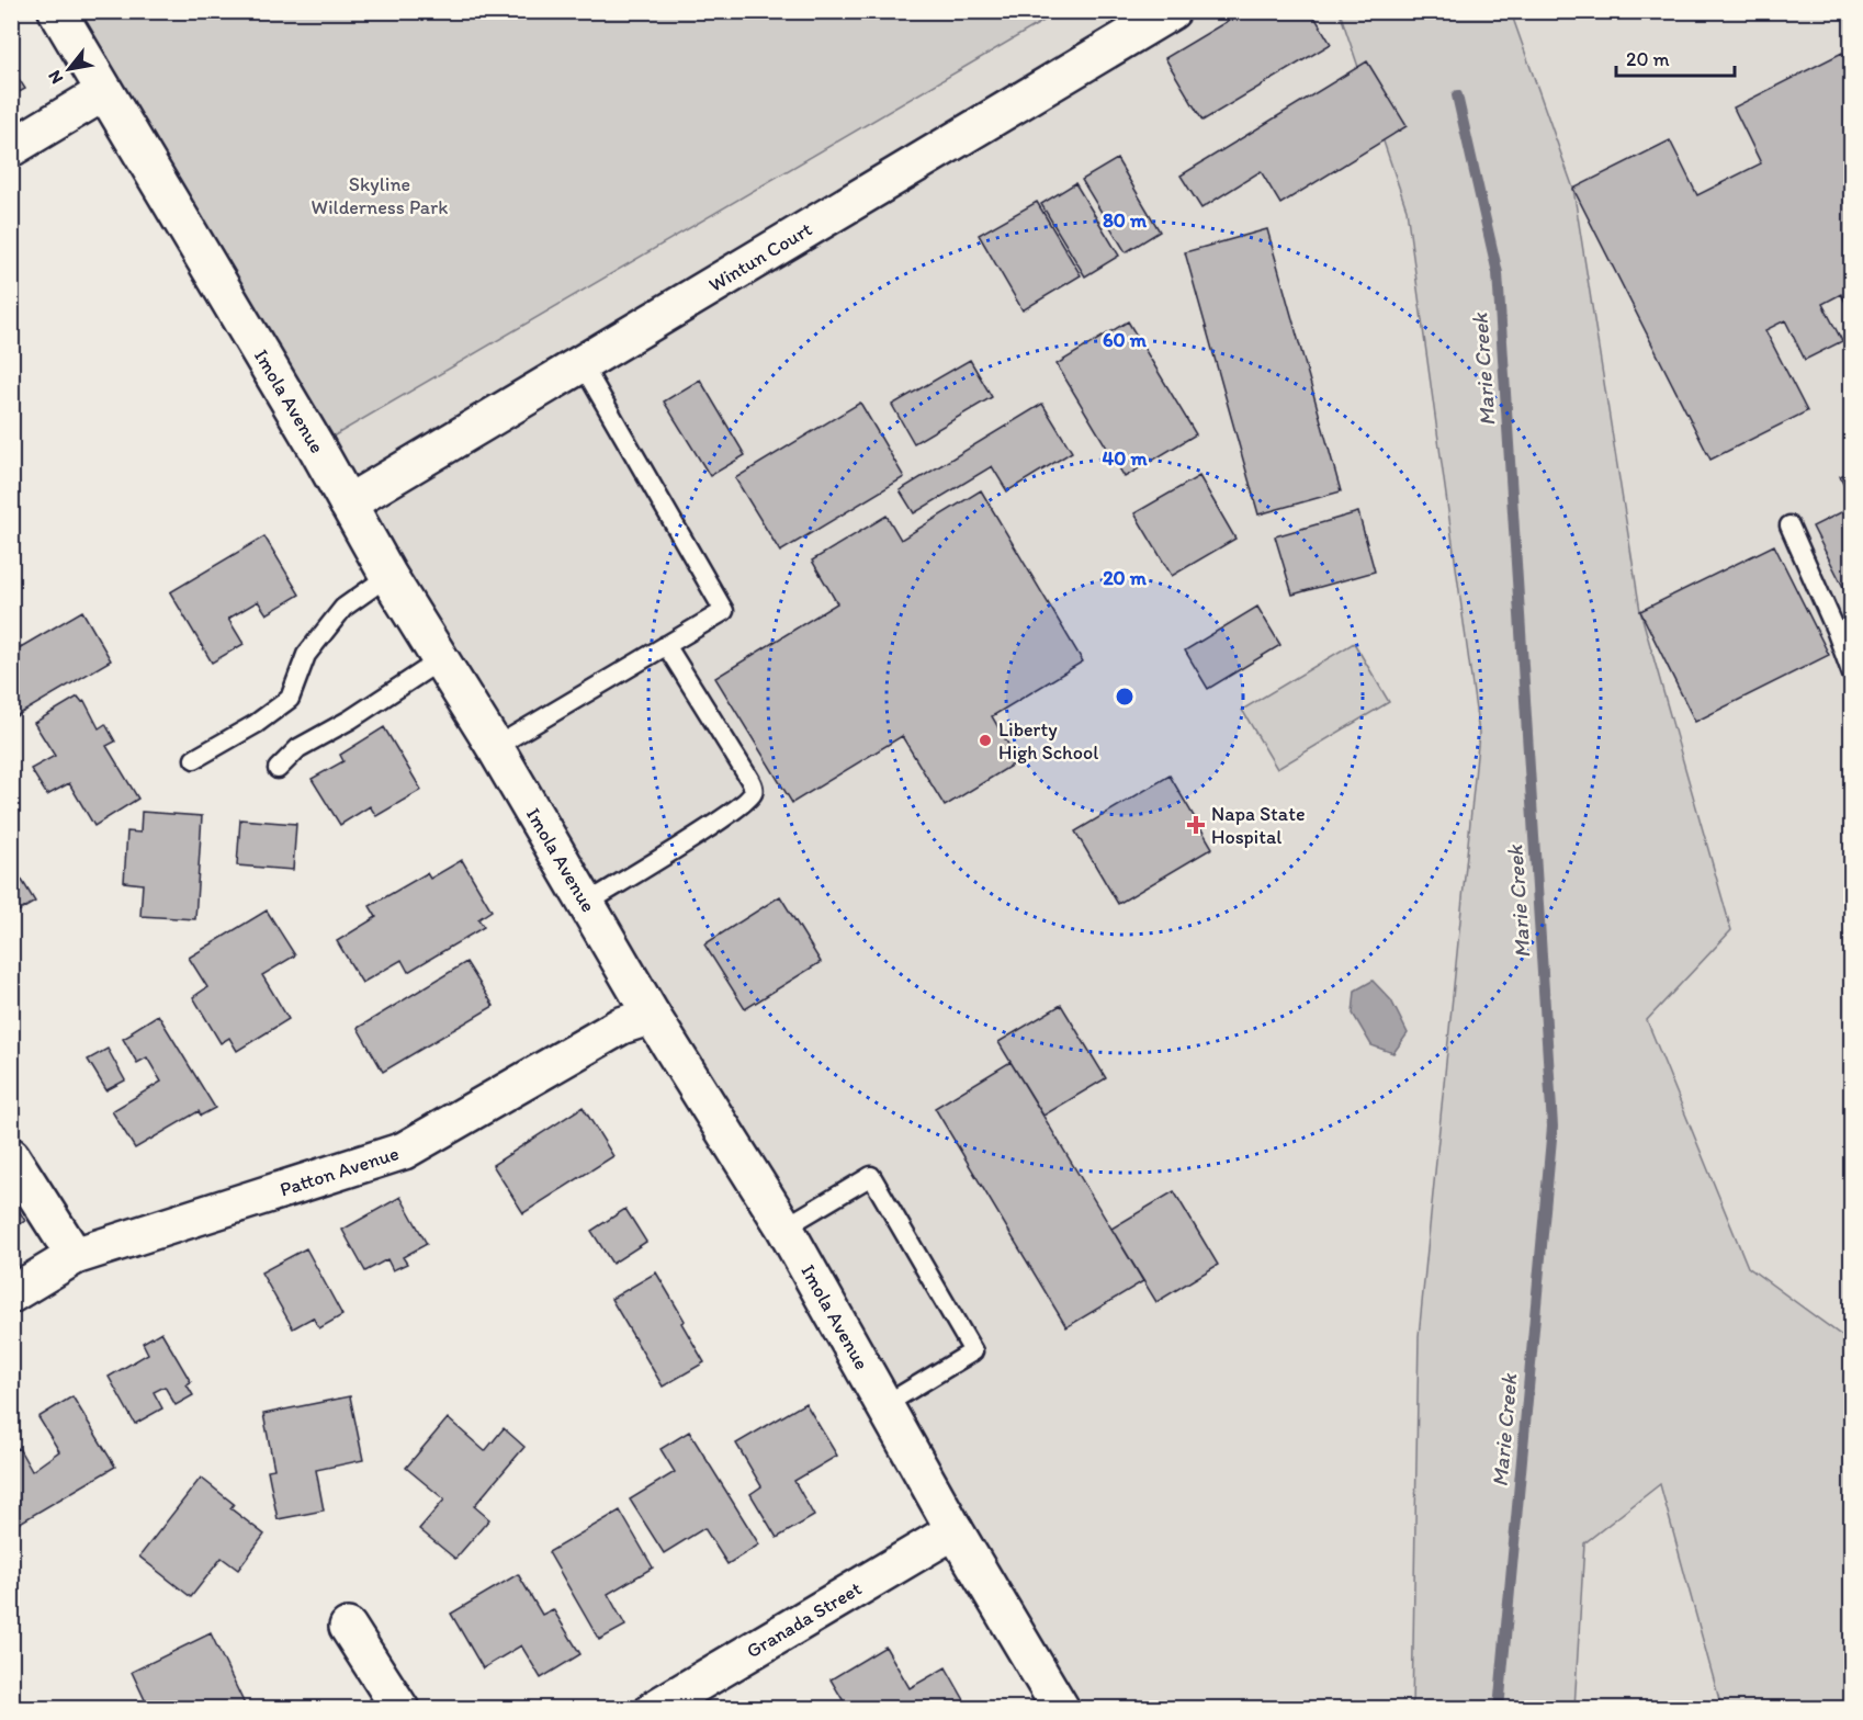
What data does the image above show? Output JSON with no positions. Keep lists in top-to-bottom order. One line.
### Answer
{"streets":{"street":["Wintun Court","Imola Avenue","Patton Avenue","Granada Street"]},"crossings":[["Wintun Court","Imola Avenue"],["Imola Avenue","Patton Avenue"],["Imola Avenue","Granada Street"]],"water":["Marie Creek"],"parks":["Skyline Wilderness Park"],"places":{"other":["Liberty High School"],"health":["Napa State Hospital"]},"scale_bar":"20 m","north":"bottom left","rings":["80 m","60 m","40 m","20 m"]}
